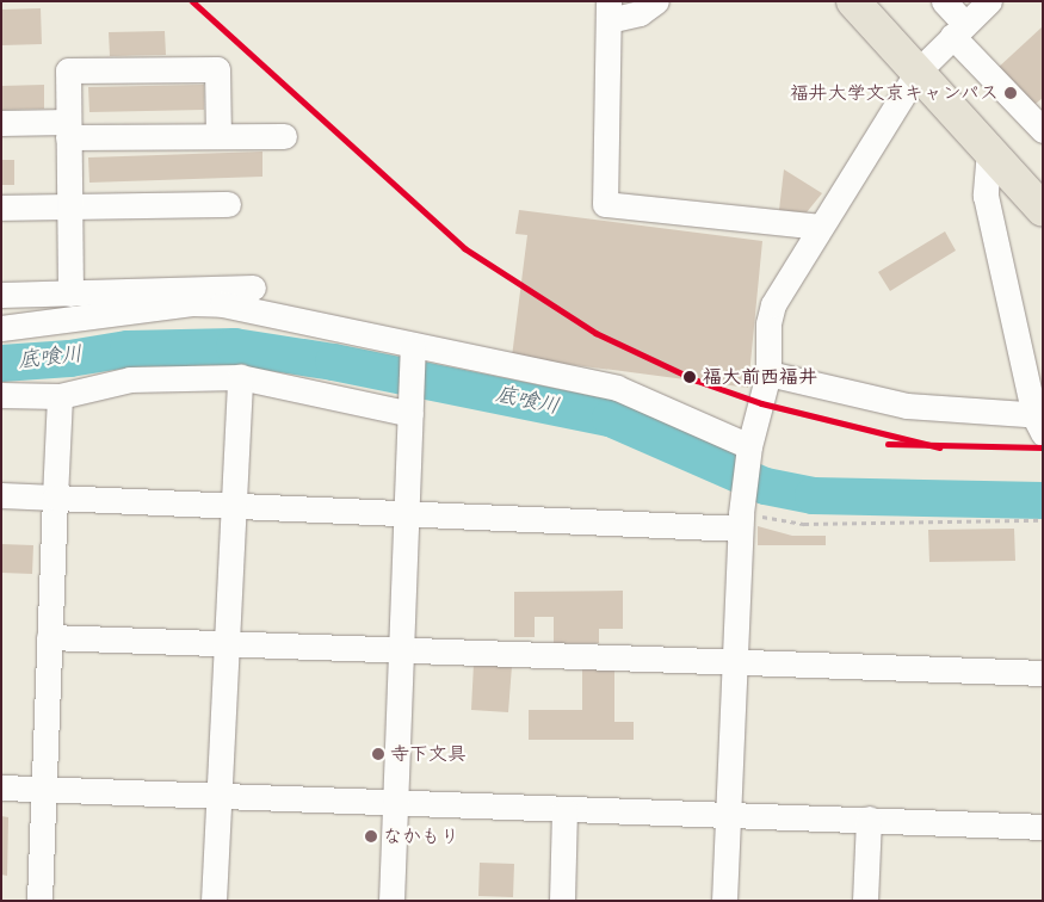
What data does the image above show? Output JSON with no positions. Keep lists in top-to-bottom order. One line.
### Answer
{"water":["底喰川"],"places":["福井大学文京キャンパス","福大前西福井","寺下文具","なかもり"]}
